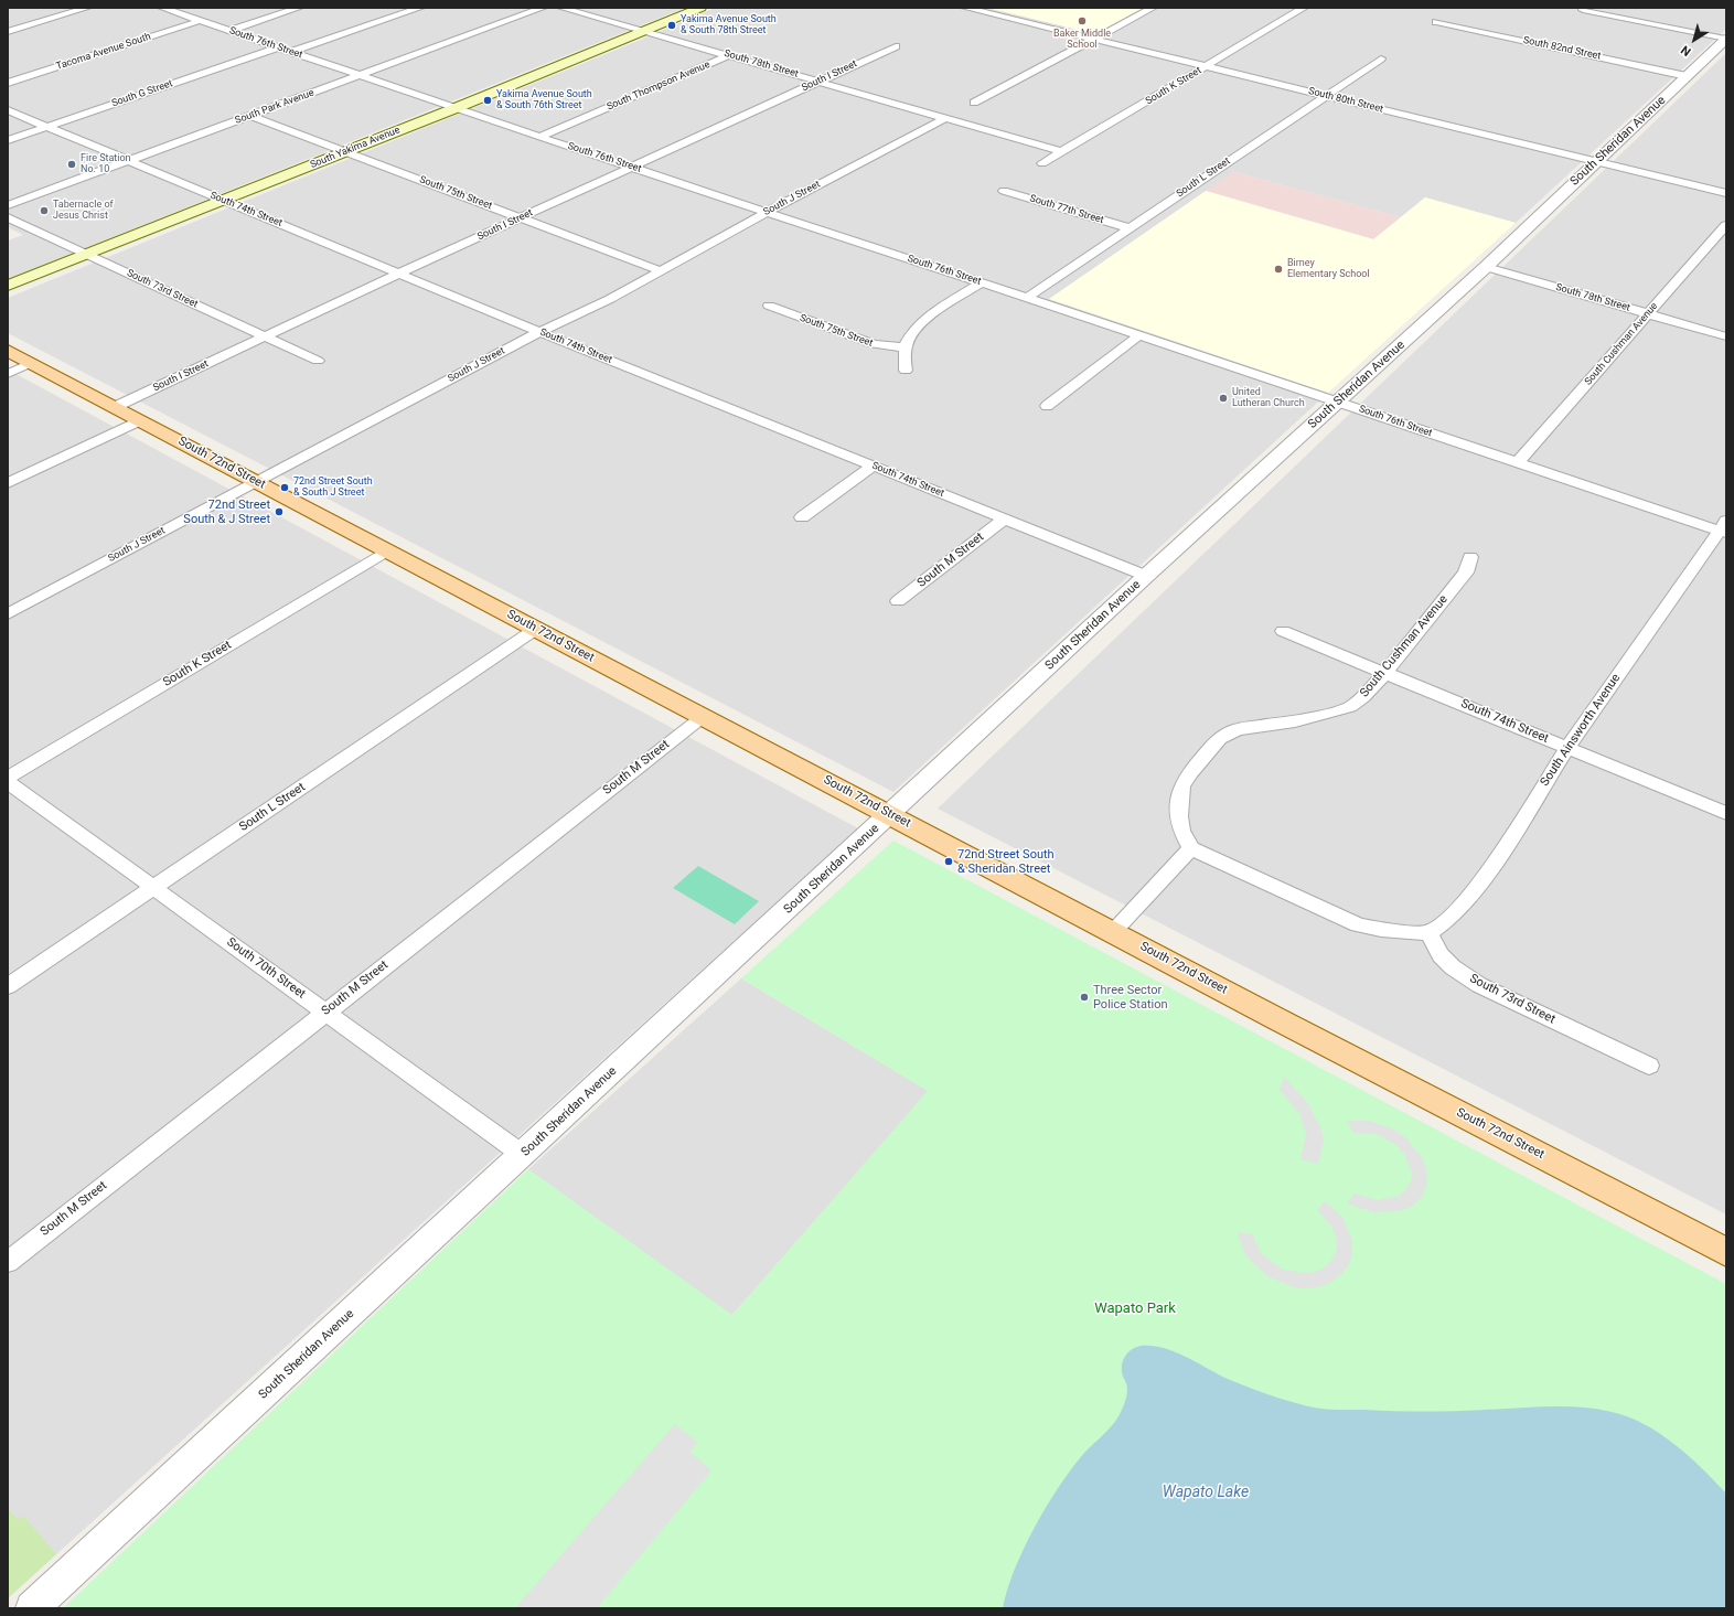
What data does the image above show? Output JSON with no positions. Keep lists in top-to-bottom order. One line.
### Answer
{"streets":{"main road":["South Yakima Avenue","South 72nd Street"],"street":["South 76th Street","South 82nd Street","Tacoma Avenue South","South 78th Street","South I Street","South Thompson Avenue","South K Street","South G Street","South 80th Street","South Park Avenue","South Sheridan Avenue","South L Street","South 75th Street","South J Street","South 74th Street","South 77th Street","South 73rd Street","South Cushman Avenue","South M Street","South Ainsworth Avenue","South 70th Street"]},"crossings":[["South 76th Street","Tacoma Avenue South"],["South 76th Street","South I Street"],["South 76th Street","South Thompson Avenue"],["South 76th Street","South G Street"],["South 76th Street","South Park Avenue"],["South 76th Street","South Sheridan Avenue"],["South 76th Street","South Yakima Avenue"],["South 76th Street","South L Street"],["South 76th Street","South J Street"],["South 76th Street","South Cushman Avenue"],["South 76th Street","South Ainsworth Avenue"],["South 82nd Street","South Sheridan Avenue"],["South 78th Street","South I Street"],["South 78th Street","South Thompson Avenue"],["South 78th Street","South K Street"],["South 78th Street","South Sheridan Avenue"],["South 78th Street","South Yakima Avenue"],["South 78th Street","South J Street"],["South 78th Street","South Cushman Avenue"],["South I Street","South 75th Street"],["South I Street","South 74th Street"],["South I Street","South 73rd Street"],["South I Street","South 72nd Street"],["South K Street","South 80th Street"],["South K Street","South 72nd Street"],["South G Street","South 74th Street"],["South 80th Street","South Sheridan Avenue"],["South 80th Street","South L Street"],["South Park Avenue","South 75th Street"],["South Park Avenue","South 74th Street"],["South Sheridan Avenue","South 74th Street"],["South Sheridan Avenue","South 72nd Street"],["South Sheridan Avenue","South 70th Street"],["South Yakima Avenue","South 75th Street"],["South Yakima Avenue","South 74th Street"],["South Yakima Avenue","South 73rd Street"],["South L Street","South 77th Street"],["South L Street","South 72nd Street"],["South L Street","South 70th Street"],["South 75th Street","South J Street"],["South J Street","South 74th Street"],["South J Street","South 72nd Street"],["South 74th Street","South Cushman Avenue"],["South 74th Street","South M Street"],["South 74th Street","South Ainsworth Avenue"],["South 73rd Street","South Ainsworth Avenue"],["South 72nd Street","South M Street"],["South M Street","South 70th Street"]],"water":["Wapato Lake"],"parks":["Wapato Park"],"places":["Baker Middle School","Yakima Avenue South & South 78th Street","Yakima Avenue South & South 76th Street","Fire Station No. 10","Tabernacle of Jesus Christ","Birney Elementary School","United Lutheran Church","72nd Street South & South J Street","72nd Street South & J Street","72nd Street South & Sheridan Street","Three Sector Police Station"],"north":"bottom left"}
